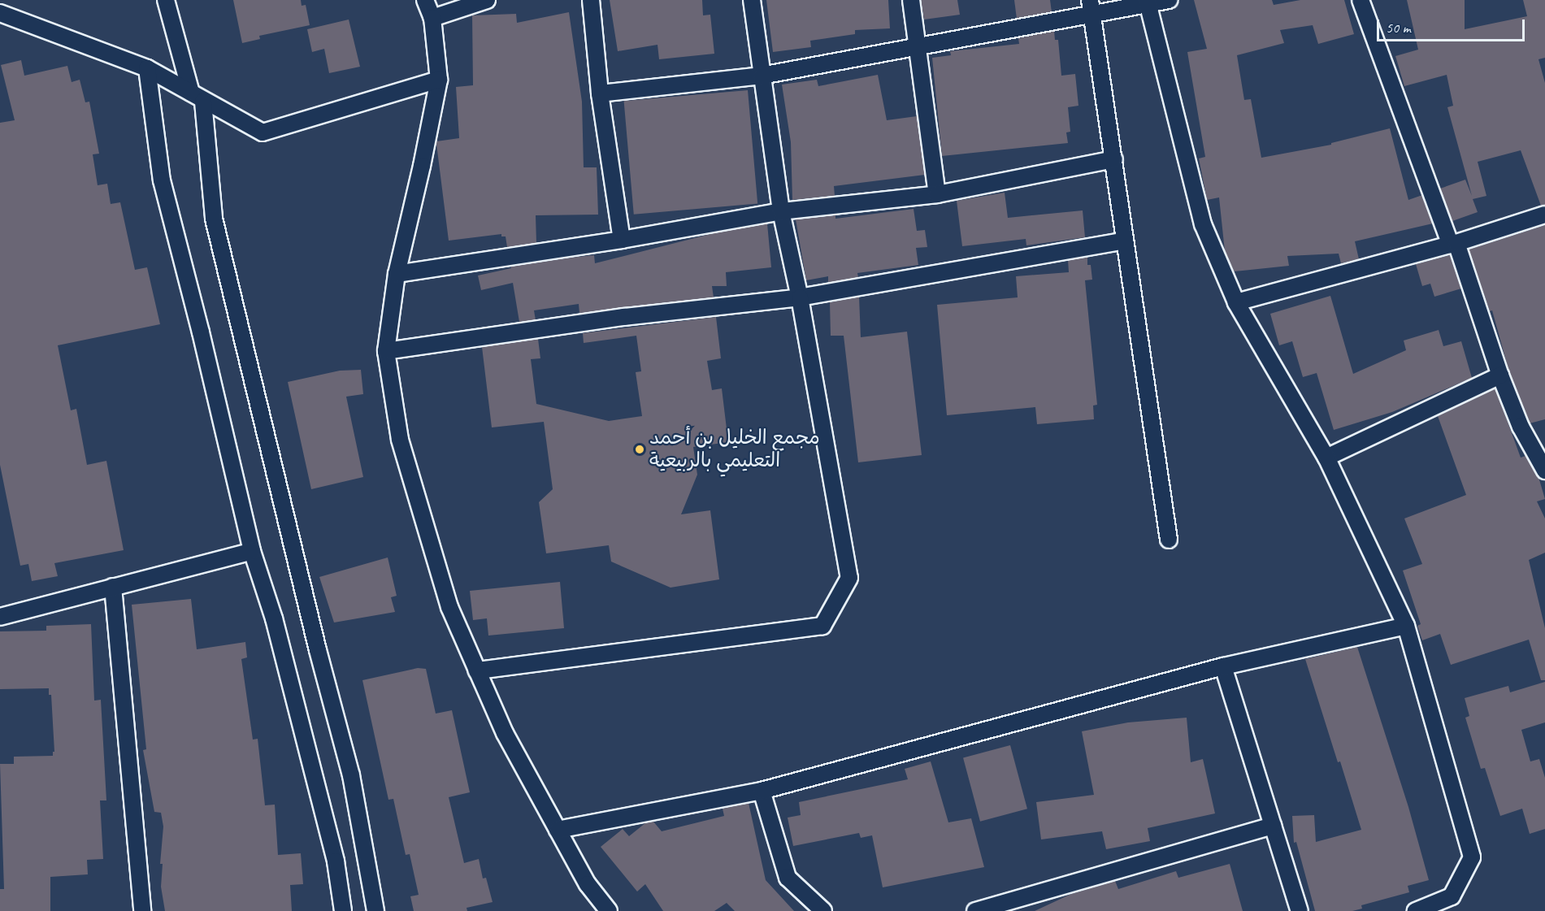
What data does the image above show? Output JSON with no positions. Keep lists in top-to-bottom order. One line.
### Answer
{"places":["مجمع الخليل بن أحمد التعليمي بالربيعية"],"scale_bar":"50 m"}
